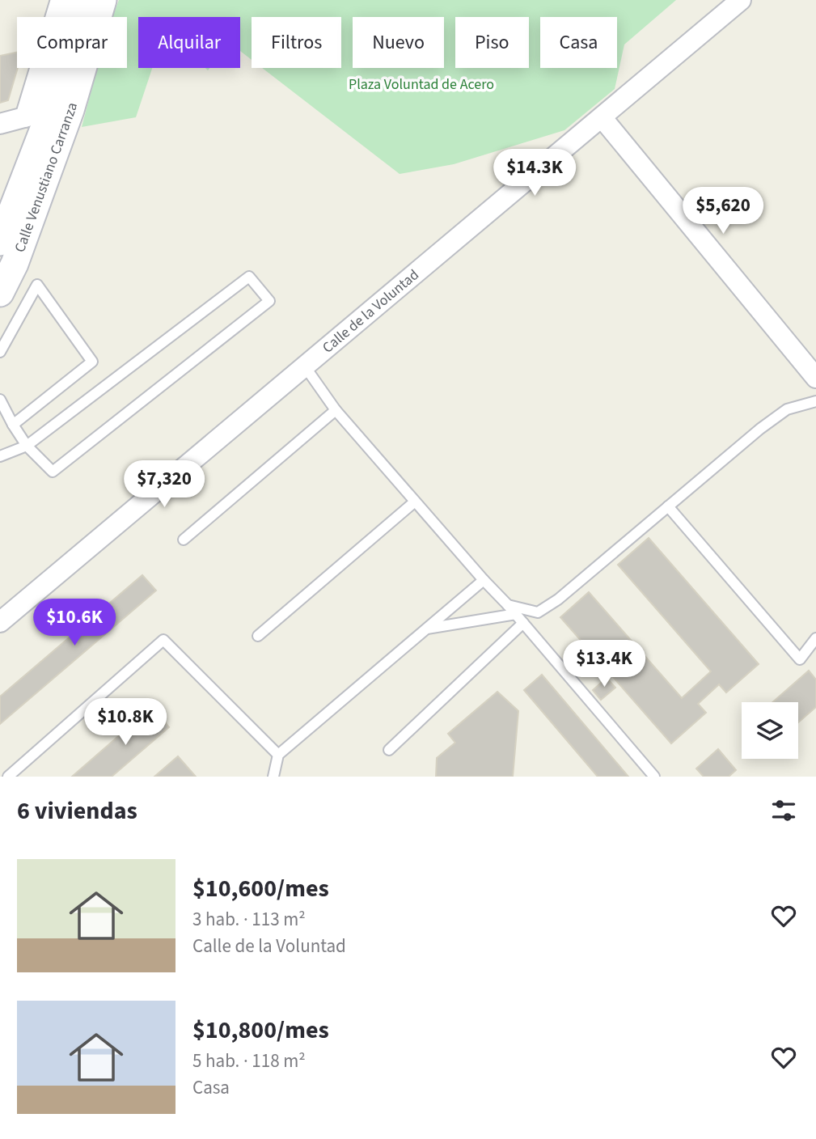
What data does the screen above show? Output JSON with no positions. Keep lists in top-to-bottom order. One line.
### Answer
{"streets":{"main road":["Calle Venustiano Carranza"],"street":["Calle de la Voluntad"]},"parks":["Plaza Voluntad de Acero"],"page":{"chip":["Comprar","Alquilar","Filtros","Nuevo","Piso","Casa"],"price":["$14.3K","$5,620","$7,320","$10.6K","$13.4K","$10.8K"],"heading":"6 viviendas","list":[{"name":"$10,600/mes","note":"3 hab. · 113 m² · Calle de la Voluntad"},{"name":"$10,800/mes","note":"5 hab. · 118 m² · Casa"}]}}
